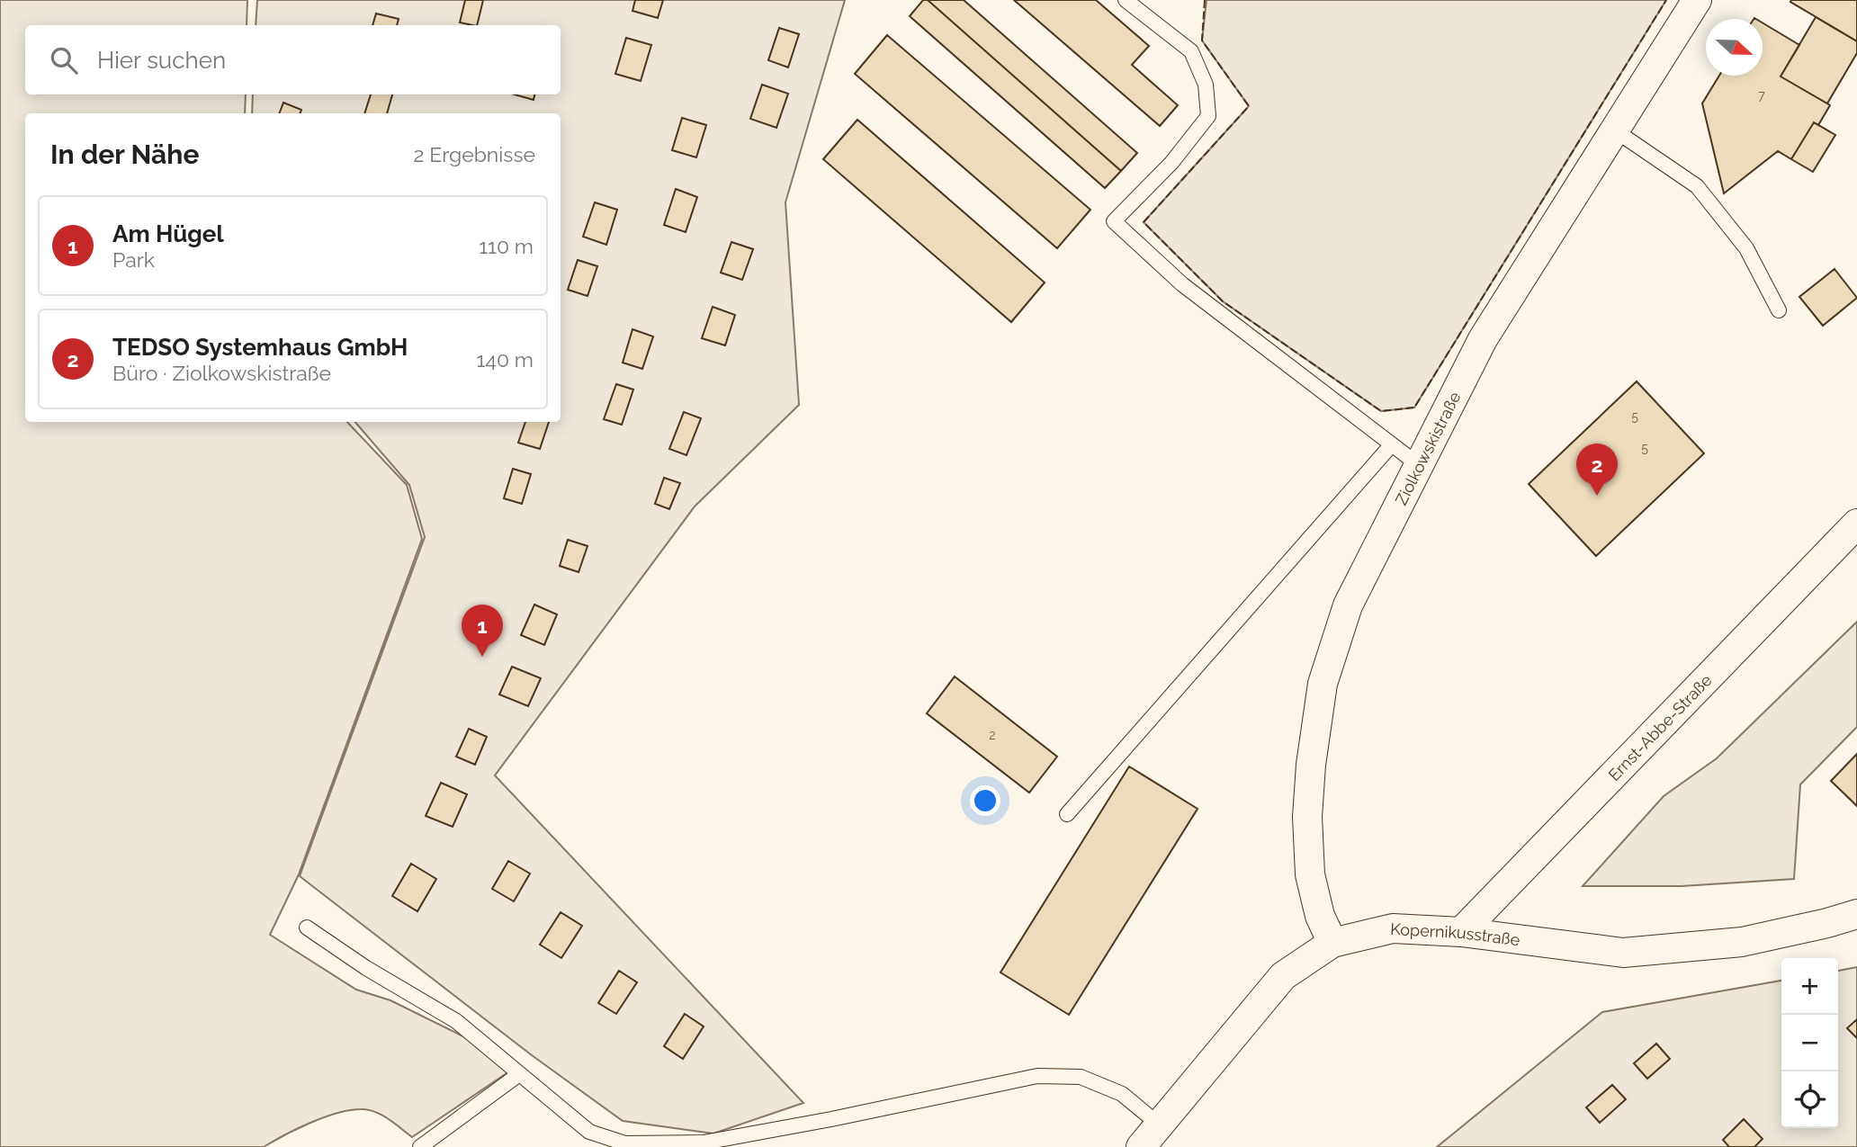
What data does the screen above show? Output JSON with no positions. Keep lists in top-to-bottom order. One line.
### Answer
{"streets":{"street":["Ziolkowskistraße","Ernst-Abbe-Straße","Kopernikusstraße"]},"crossings":[["Ziolkowskistraße","Kopernikusstraße"],["Ernst-Abbe-Straße","Kopernikusstraße"]],"house_numbers":["7","5","5","2"],"north":"right","page":{"search":"Hier suchen","heading":["In der Nähe","2 Ergebnisse"],"list":[{"mark":"1","name":"Am Hügel","note":"Park","value":"110 m"},{"mark":"2","name":"TEDSO Systemhaus GmbH","note":"Büro · Ziolkowskistraße","value":"140 m"}],"pins":["2","1"],"map_buttons":["+","−"]}}
